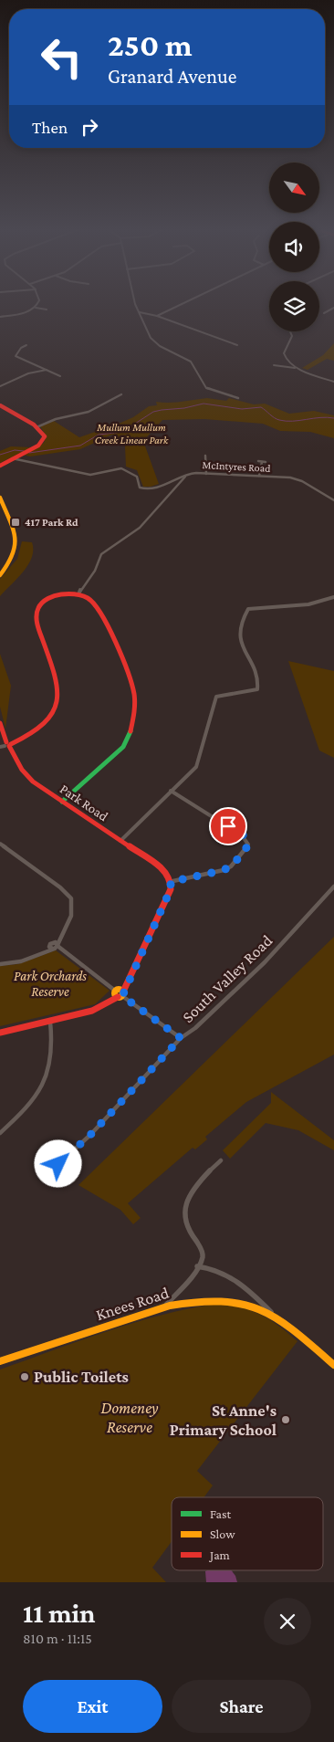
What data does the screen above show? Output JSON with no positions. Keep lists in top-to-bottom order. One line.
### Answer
{"streets":{"street":["McIntyres Road","Park Road","South Valley Road","Knees Road"]},"parks":["Mullum Mullum Creek Linear Park","Park Orchards Reserve","Domeney Reserve"],"places":{"transit":["417 Park Rd"],"other":["Public Toilets","St Anne's Primary School"]},"legend":["Fast","Slow","Jam"],"north":"bottom right","page":{"turn":["250 m","Granard Avenue"],"then":"Then","heading":["11 min","810 m · 11:15"],"buttons":["Exit","Share"]}}
